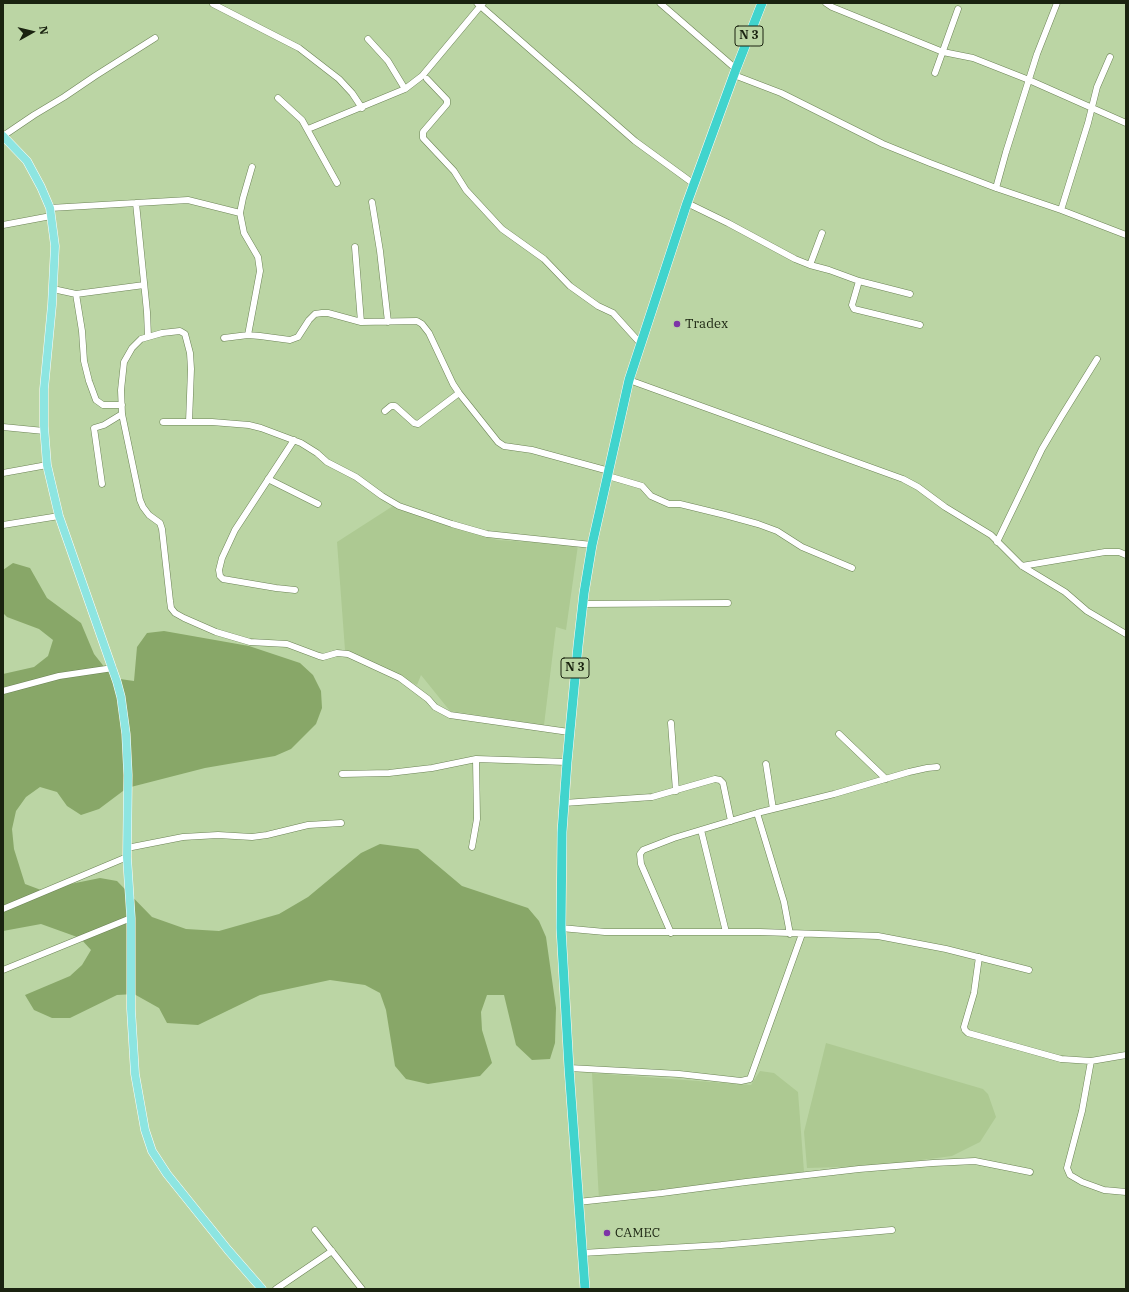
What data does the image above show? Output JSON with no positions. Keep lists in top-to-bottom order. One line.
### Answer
{"streets":{"highway":["N 3"]},"places":["Tradex","CAMEC"],"north":"right"}
